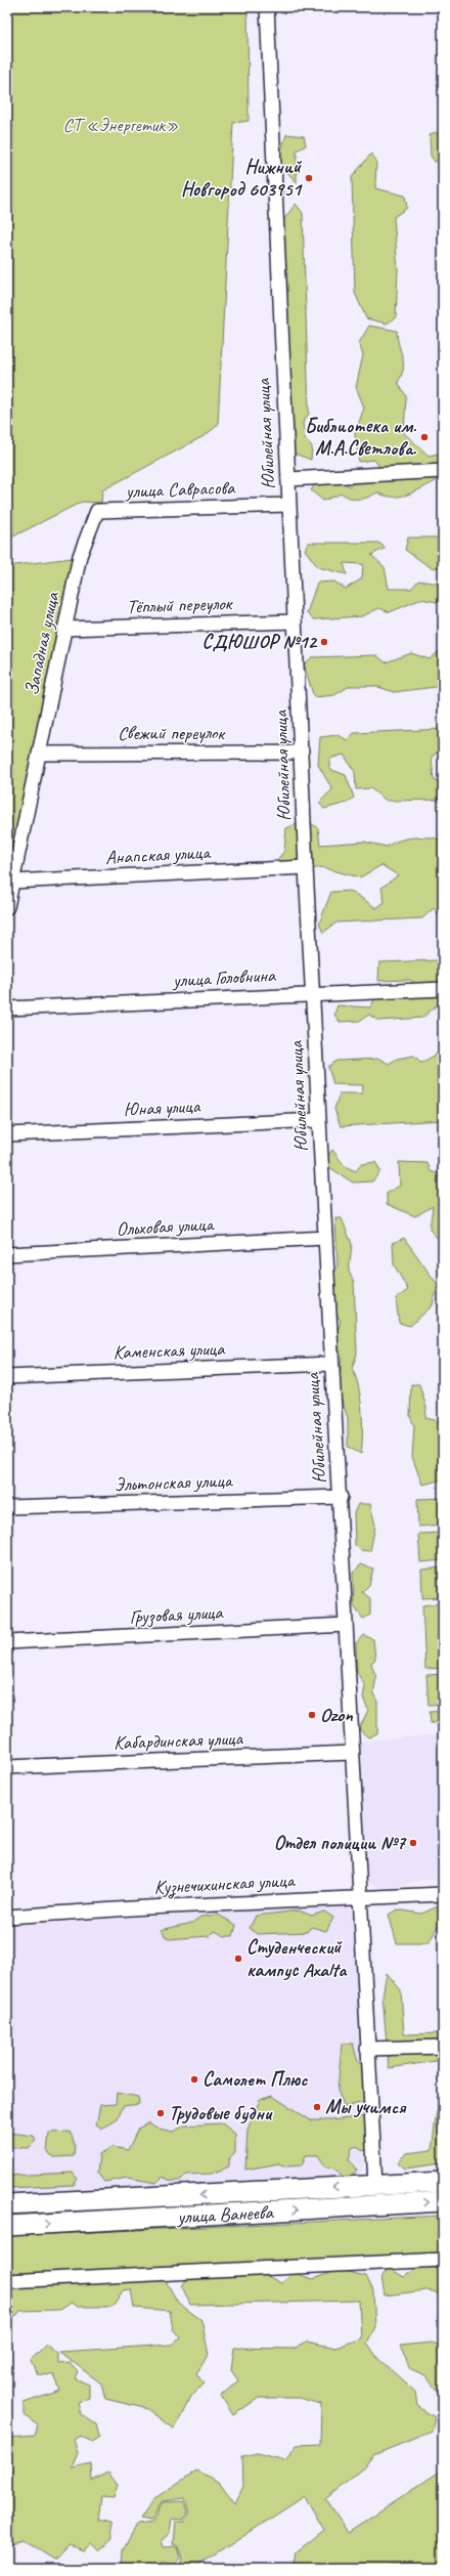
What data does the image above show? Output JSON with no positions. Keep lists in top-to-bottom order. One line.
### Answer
{"streets":{"main road":["улица Ванеева"],"street":["Юбилейная улица","улица Саврасова","Тёплый переулок","Западная улица","Свежий переулок","Анапская улица","улица Головнина","Юная улица","Ольховая улица","Каменская улица","Эльтонская улица","Грузовая улица","Кабардинская улица","Кузнечихинская улица"]},"crossings":[["Юбилейная улица","улица Саврасова"],["Юбилейная улица","Тёплый переулок"],["Юбилейная улица","Свежий переулок"],["Юбилейная улица","Анапская улица"],["Юбилейная улица","улица Головнина"],["Юбилейная улица","Юная улица"],["Юбилейная улица","Ольховая улица"],["Юбилейная улица","Каменская улица"],["Юбилейная улица","Эльтонская улица"],["Юбилейная улица","Грузовая улица"],["Юбилейная улица","Кабардинская улица"],["Юбилейная улица","Кузнечихинская улица"],["Юбилейная улица","улица Ванеева"],["улица Саврасова","Западная улица"],["Тёплый переулок","Западная улица"],["Западная улица","Свежий переулок"],["Западная улица","Анапская улица"]],"parks":["СТ «Энергетик»"],"places":["Нижний Новгород 603951","Библиотека им. М.А.Светлова.","СДЮШОР №12","Ozon","Отдел полиции №7","Студенческий кампус Axalta","Самолет Плюс","Мы учимся","Трудовые будни"]}
